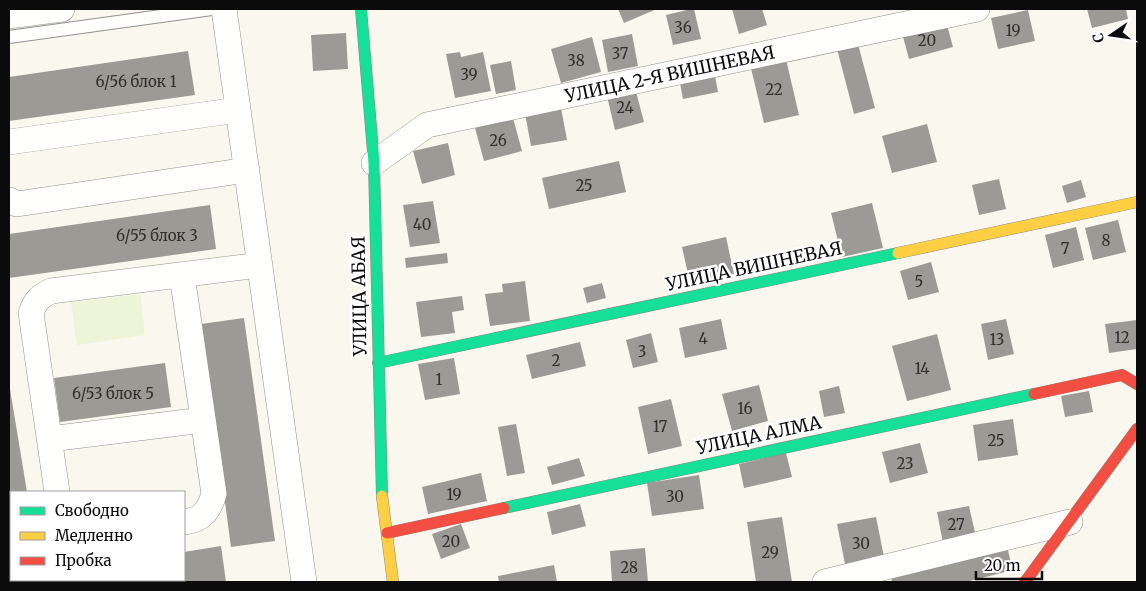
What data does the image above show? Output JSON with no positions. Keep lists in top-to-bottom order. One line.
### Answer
{"streets":{"street":["УЛИЦА 2-Я ВИШНЕВАЯ","УЛИЦА ВИШНЕВАЯ","УЛИЦА АБАЯ","УЛИЦА АЛМА"]},"crossings":[["УЛИЦА 2-Я ВИШНЕВАЯ","УЛИЦА АБАЯ"],["УЛИЦА ВИШНЕВАЯ","УЛИЦА АБАЯ"],["УЛИЦА АБАЯ","УЛИЦА АЛМА"]],"house_numbers":["36","19","20","37","38","39","6/56 блок 1","22","24","26","25","40","6/55 блок 3","8","7","5","12","4","13","3","2","14","1","6/53 блок 5","16","17","25","23","19","30","27","20","30","29","28"],"legend":["Свободно","Медленно","Пробка"],"scale_bar":"20 m","north":"left"}
